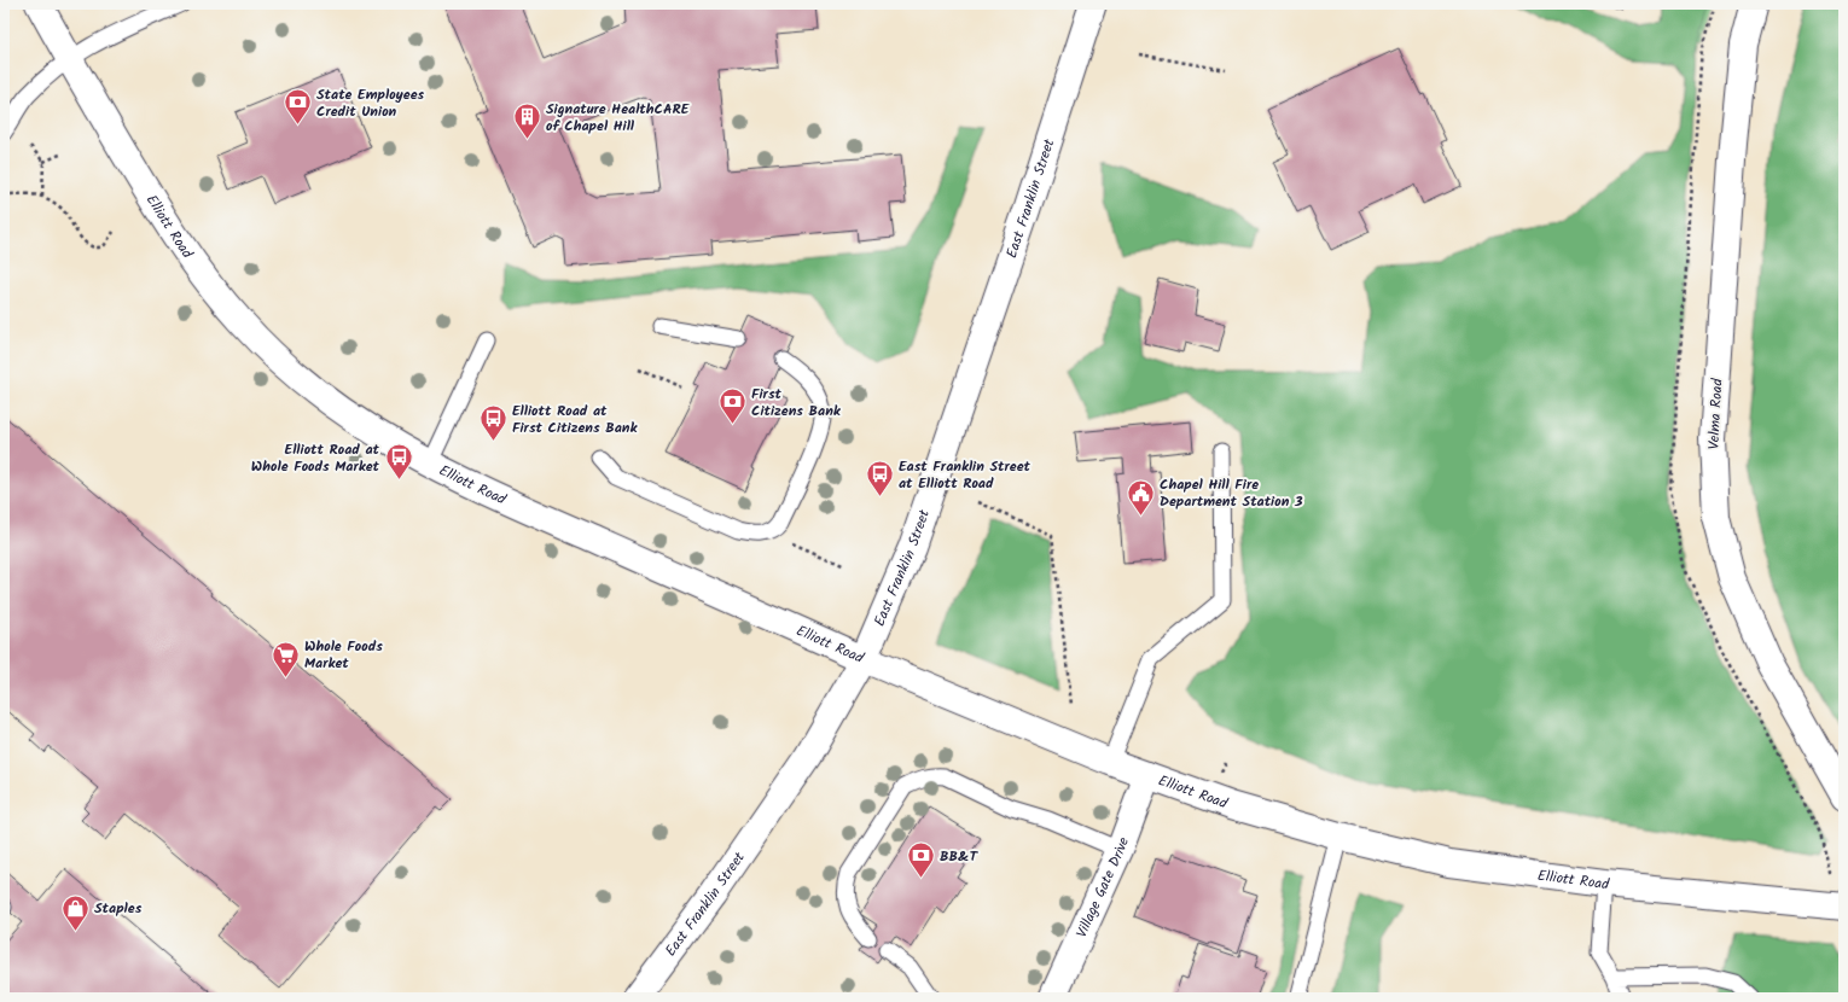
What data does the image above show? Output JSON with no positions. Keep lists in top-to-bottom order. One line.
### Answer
{"streets":{"street":["East Franklin Street","Elliott Road","Velma Road","Village Gate Drive"]},"crossings":[["East Franklin Street","Elliott Road"],["Elliott Road","Village Gate Drive"]],"places":{"bank":["State Employees Credit Union","First Citizens Bank","BB&T"],"building":["Signature HealthCARE of Chapel Hill"],"bus stop":["Elliott Road at First Citizens Bank","Elliott Road at Whole Foods Market","East Franklin Street at Elliott Road"],"public building":["Chapel Hill Fire Department Station 3"],"supermarket":["Whole Foods Market"],"shop":["Staples"]}}
